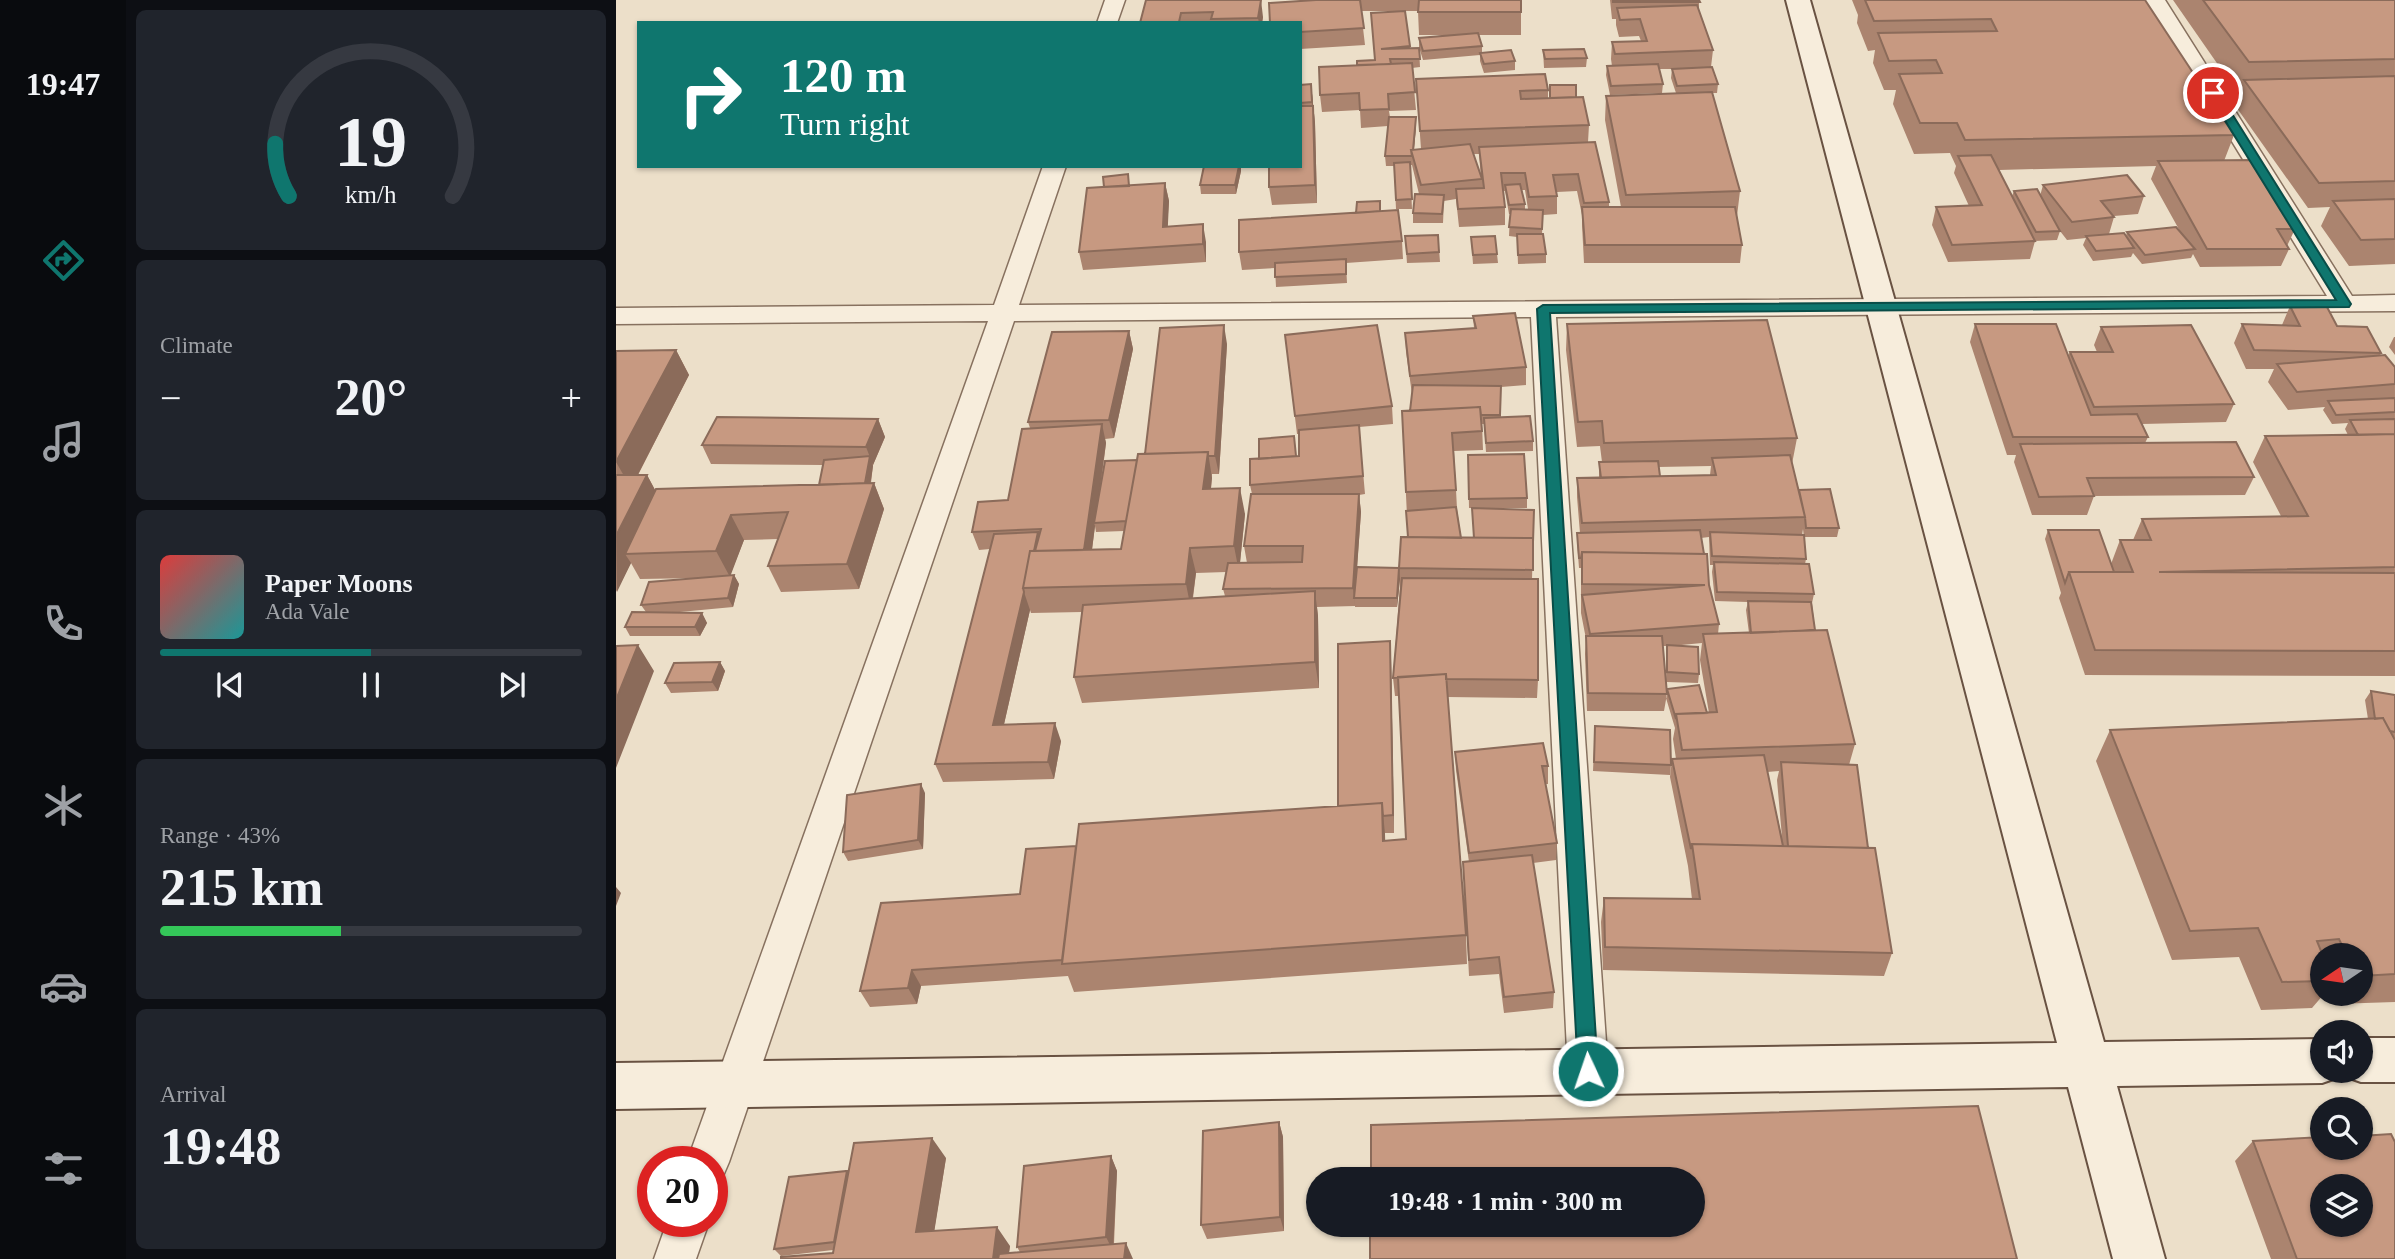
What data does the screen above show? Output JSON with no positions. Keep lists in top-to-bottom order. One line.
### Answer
{"north":"left","page":{"tabs":"19:47","turn":["120 m","Turn right"],"tile":["Climate",["Range · 43%","215 km"],["Arrival","19:48"]],"heat":["−","20°","+"],"song":["Paper Moons","Ada Vale"],"limit":"20","trip":"19:48 · 1 min · 300 m","gauge":["19","km/h"]}}
